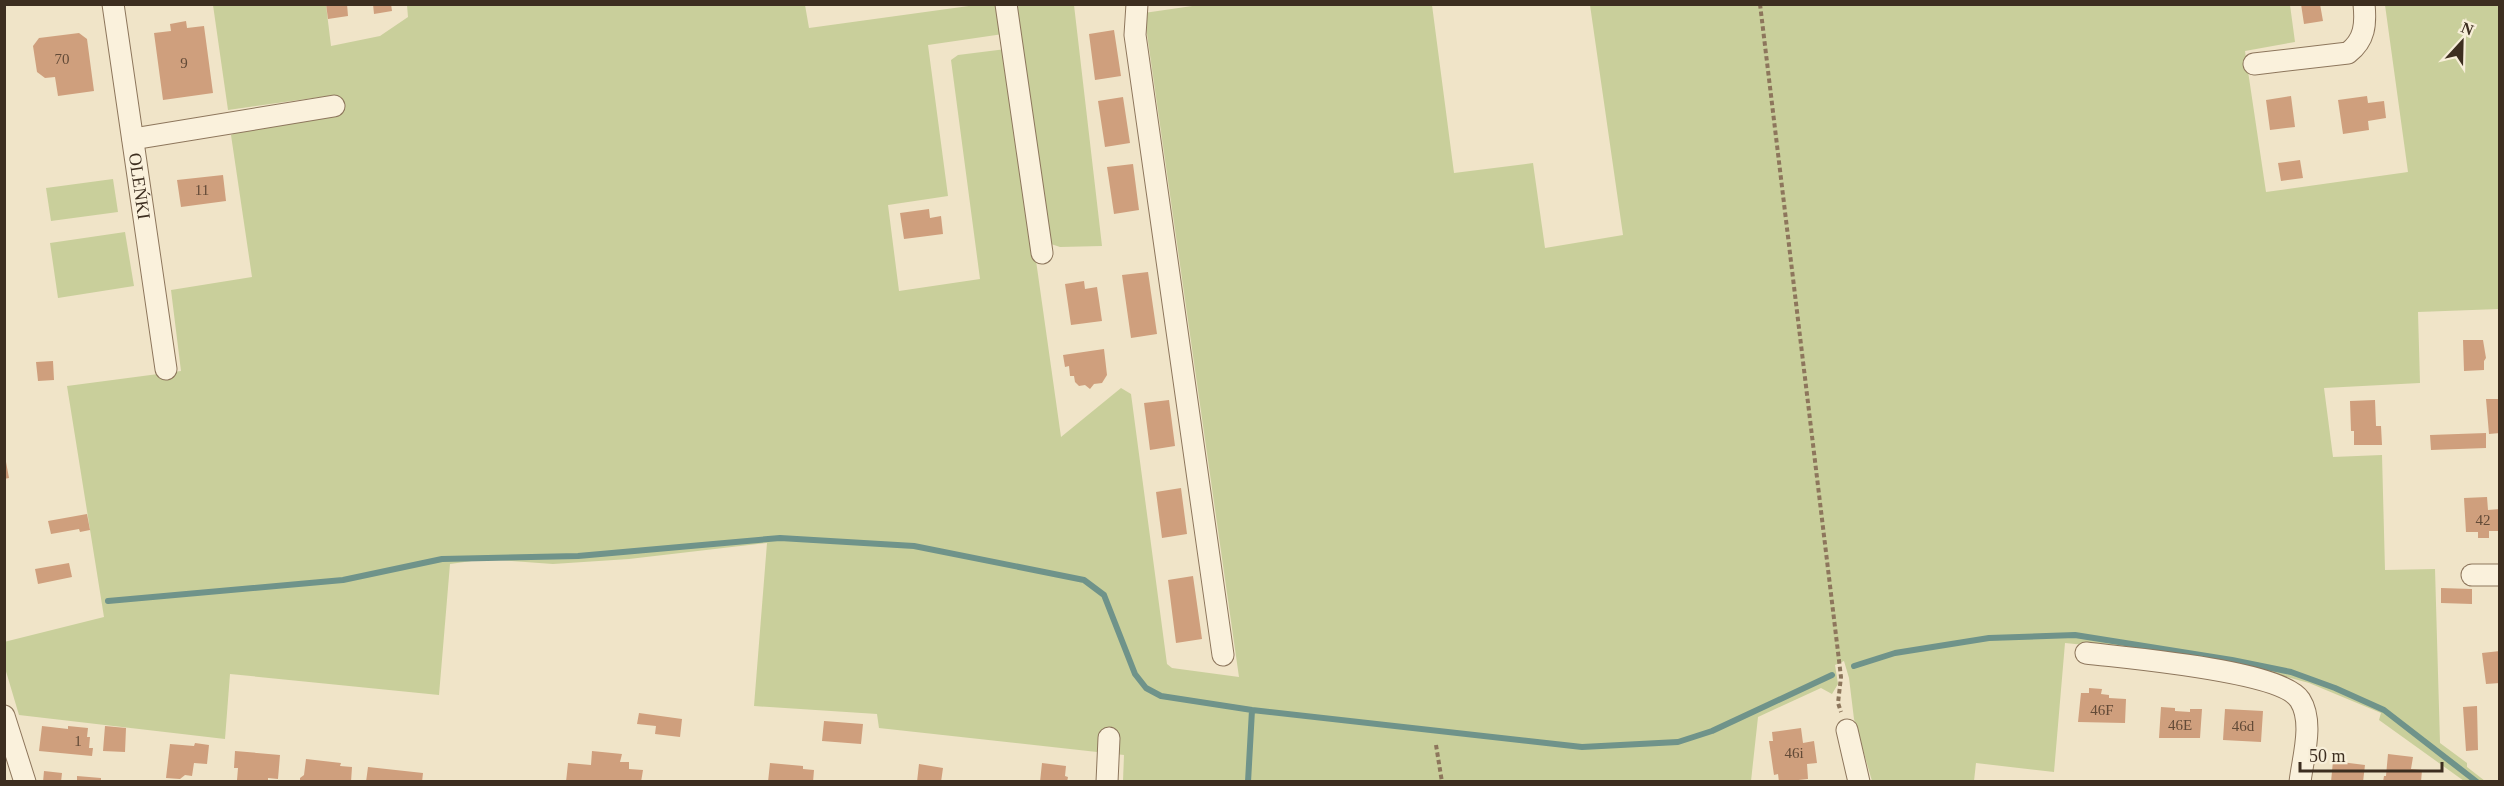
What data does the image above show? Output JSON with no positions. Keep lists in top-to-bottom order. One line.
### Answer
{"streets":{"street":["OLEŃKI"]},"house_numbers":["70","9","11","42","46F","46E","46d","1","46i"],"scale_bar":"50 m","north":"top"}
